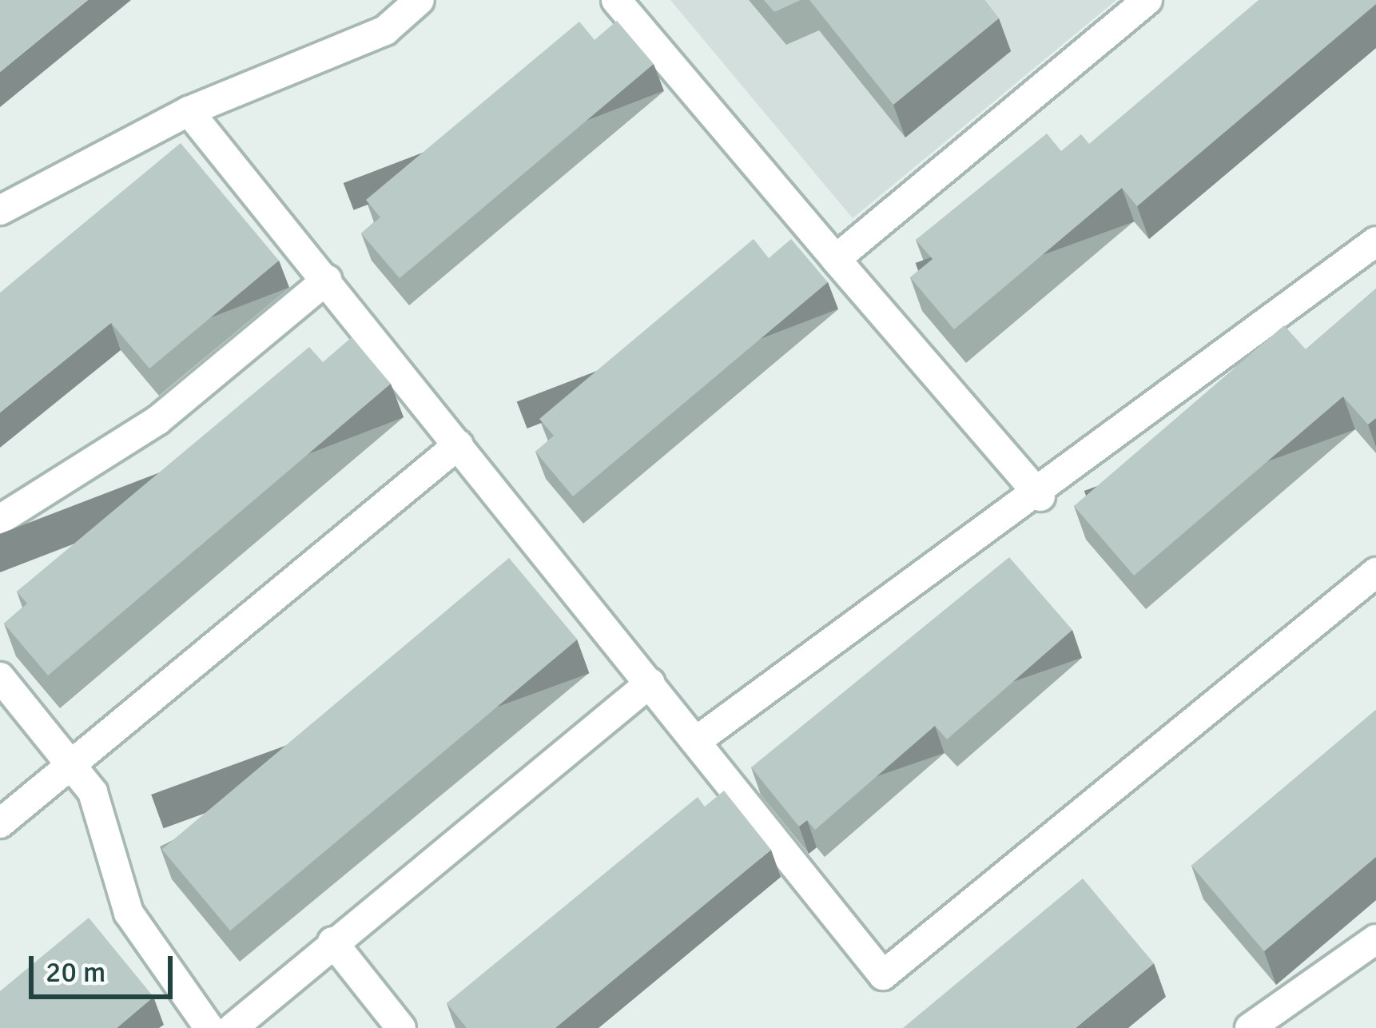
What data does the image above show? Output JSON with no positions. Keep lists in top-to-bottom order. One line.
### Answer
{"scale_bar":"20 m"}
